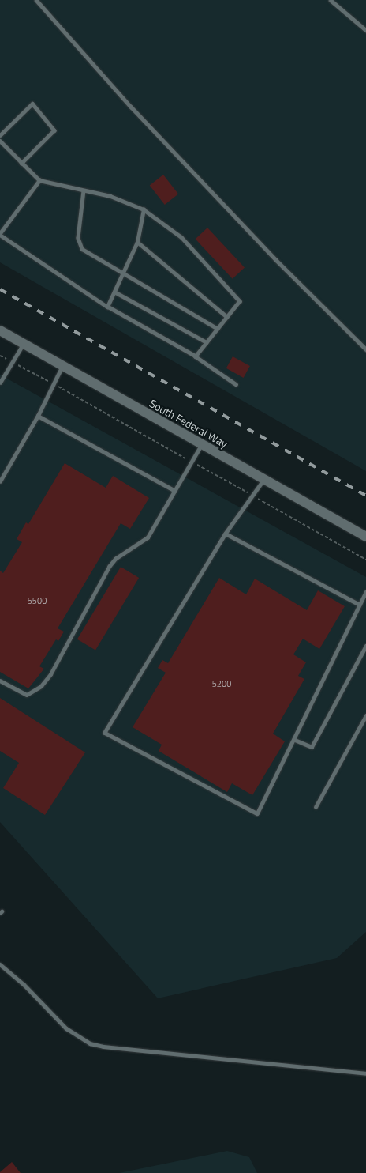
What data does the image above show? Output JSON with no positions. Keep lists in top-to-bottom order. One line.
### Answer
{"streets":{"main road":["South Federal Way"]},"house_numbers":["5500","5200"]}
